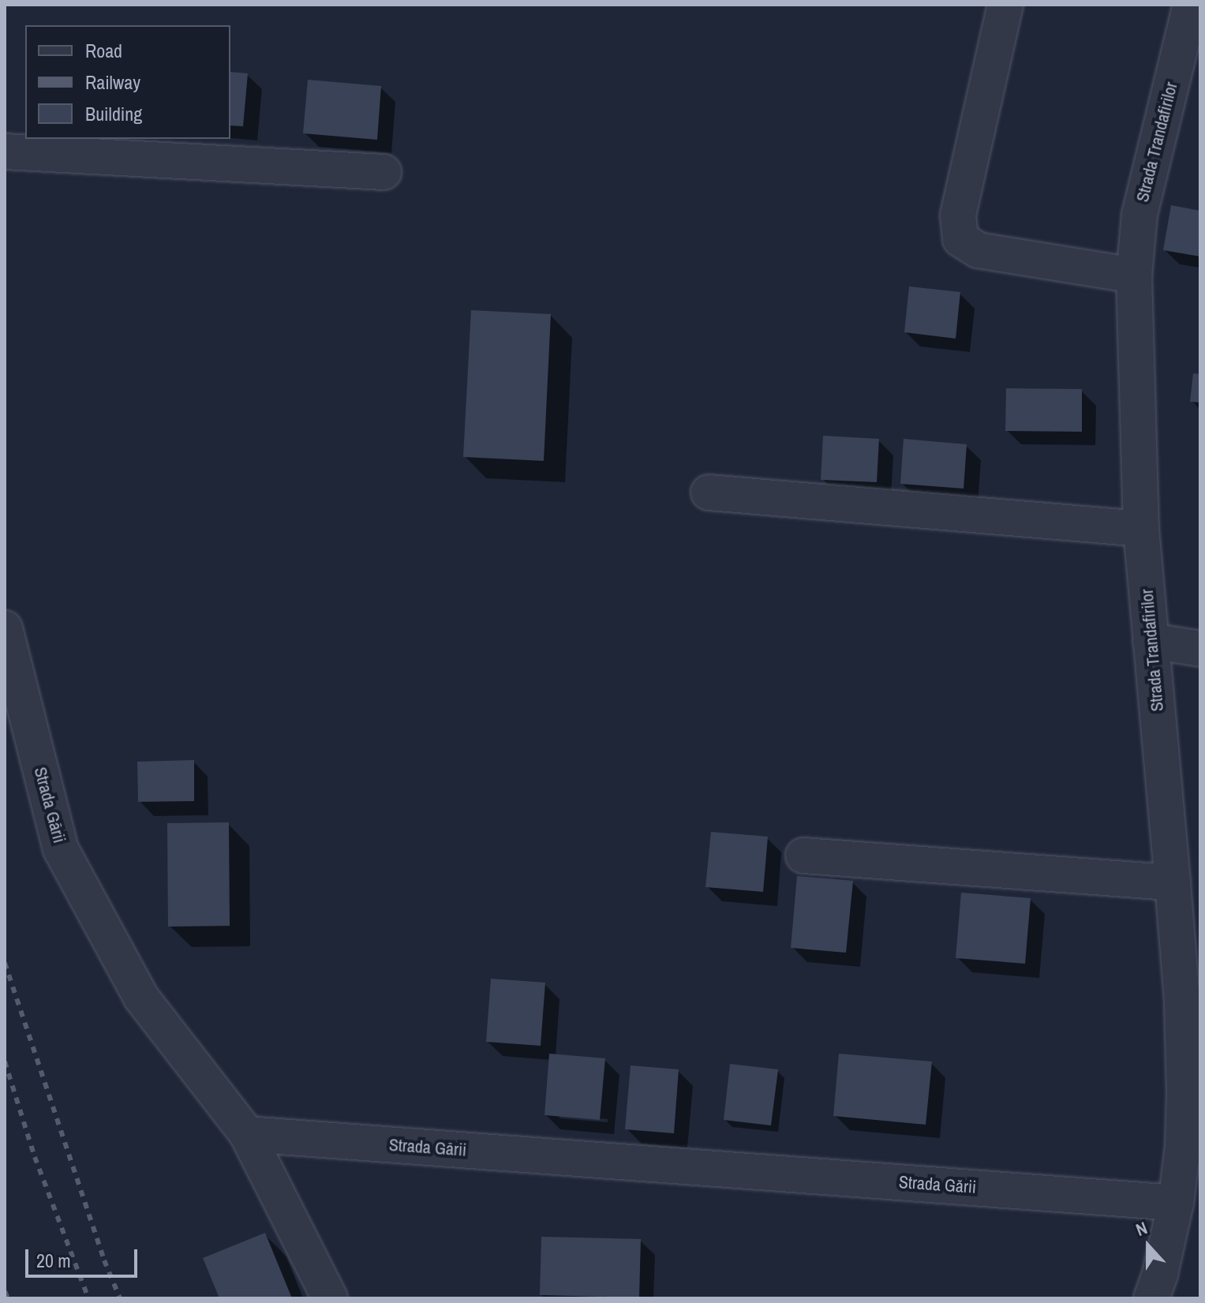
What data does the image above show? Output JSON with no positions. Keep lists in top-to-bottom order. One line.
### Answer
{"streets":{"street":["Strada Trandafirilor","Strada Gării"]},"crossings":[["Strada Trandafirilor","Strada Gării"]],"legend":["Road","Railway","Building"],"scale_bar":"20 m","north":"top"}
